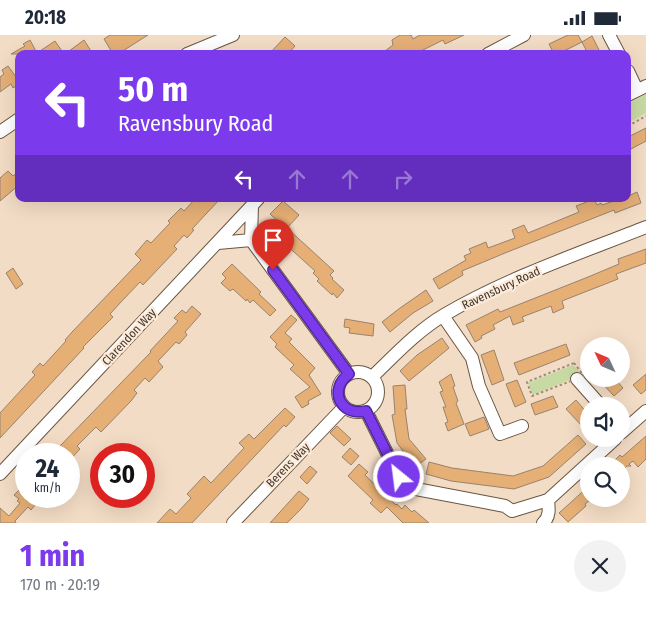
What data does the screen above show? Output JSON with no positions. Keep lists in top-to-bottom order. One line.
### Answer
{"streets":{"street":["Ravensbury Road","Clarendon Way","Berens Way"]},"crossings":[["Ravensbury Road","Berens Way"]],"north":"top left","page":{"status":"20:18","turn":["50 m","Ravensbury Road"],"speed":"24 km/h","limit":"30","heading":["1 min","170 m · 20:19"]}}
